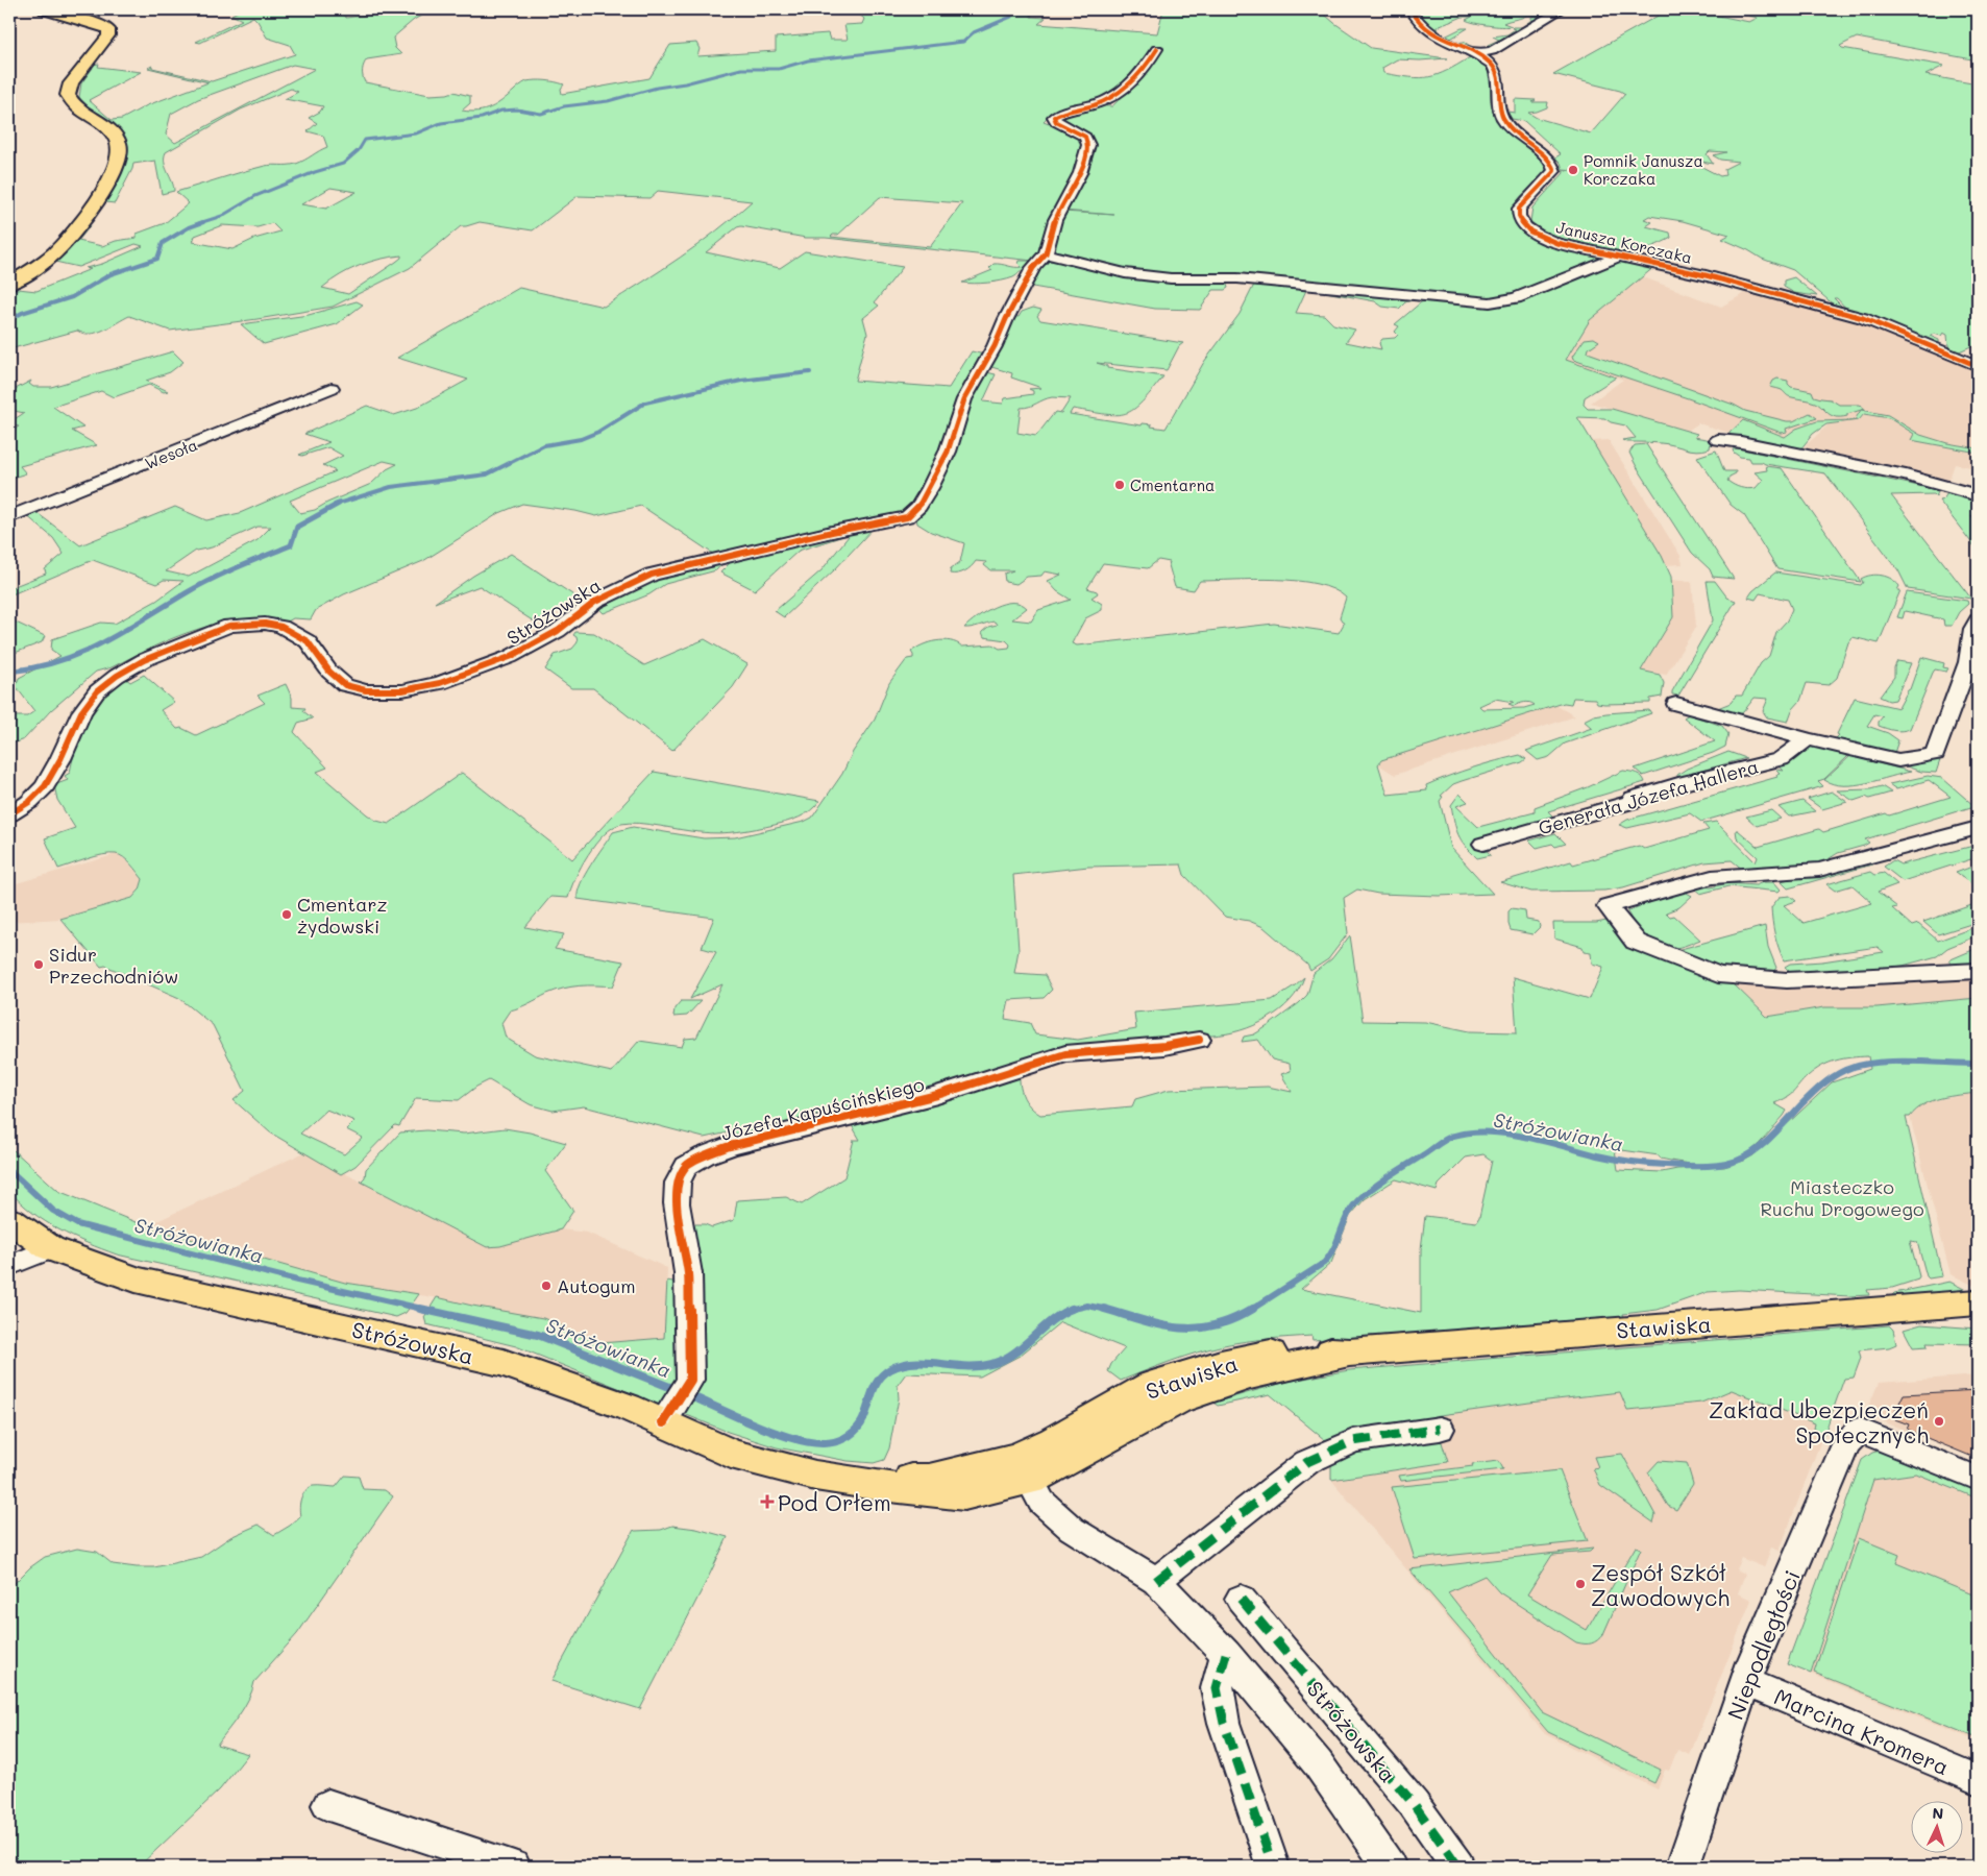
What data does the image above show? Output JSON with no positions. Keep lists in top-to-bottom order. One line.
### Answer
{"streets":{"main road":["Stróżowska","Stawiska"],"street":["Janusza Korczaka","Wesoła","Generała Józefa Hallera","Józefa Kapuścińskiego","Niepodległości","Marcina Kromera"]},"crossings":[["Janusza Korczaka","Stróżowska"],["Stróżowska","Józefa Kapuścińskiego"],["Stróżowska","Stawiska"],["Niepodległości","Marcina Kromera"]],"water":["Stróżowianka"],"parks":["Miasteczko Ruchu Drogowego"],"places":{"other":["Pomnik Janusza Korczaka","Cmentarna","Cmentarz żydowski","Sidur Przechodniów","Autogum","Zakład Ubezpieczeń Społecznych","Zespół Szkół Zawodowych"],"health":["Pod Orłem"]},"north":"top"}
